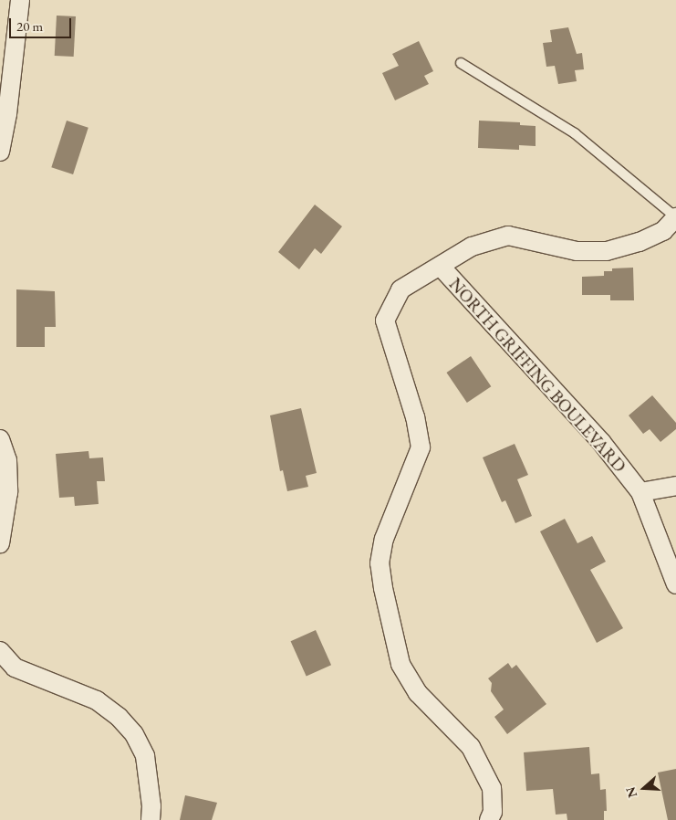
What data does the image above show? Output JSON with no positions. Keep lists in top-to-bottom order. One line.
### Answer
{"streets":{"street":["NORTH GRIFFING BOULEVARD"]},"scale_bar":"20 m","north":"left"}
